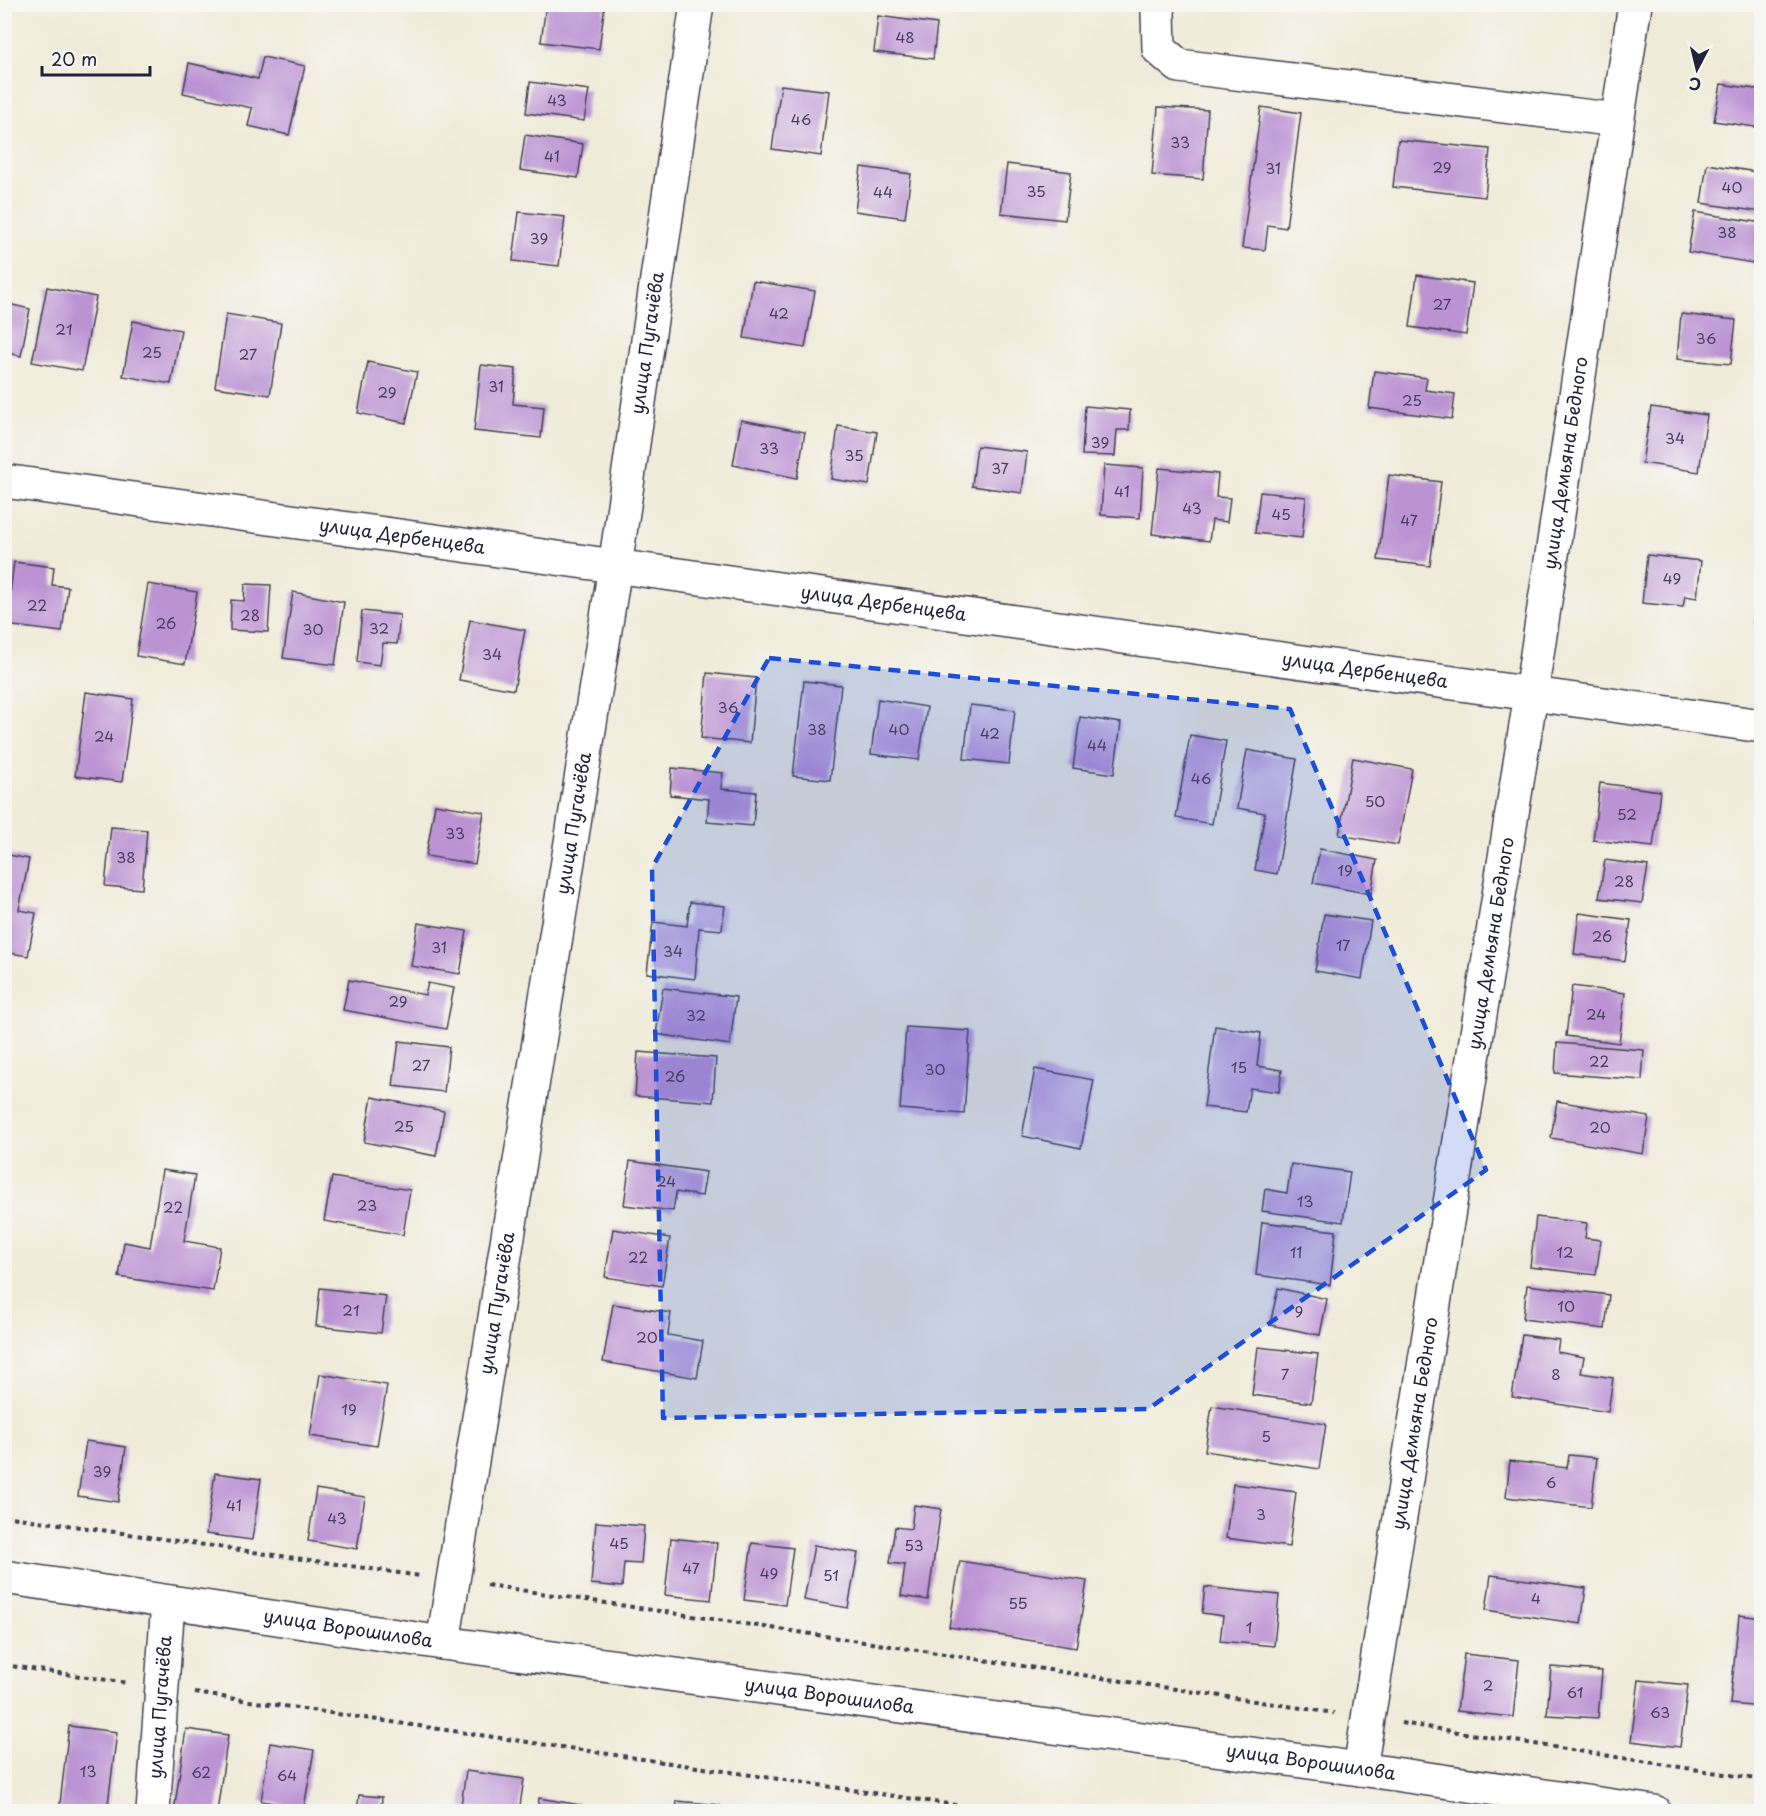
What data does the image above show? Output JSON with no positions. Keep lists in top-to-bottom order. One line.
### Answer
{"streets":{"street":["улица Пугачёва","улица Демьяна Бедного","улица Дербенцева","улица Ворошилова"]},"crossings":[["улица Пугачёва","улица Дербенцева"],["улица Пугачёва","улица Ворошилова"],["улица Демьяна Бедного","улица Дербенцева"],["улица Демьяна Бедного","улица Ворошилова"]],"house_numbers":["48","43","46","33","41","29","31","40","35","44","38","39","27","42","21","36","25","27","31","29","25","34","39","33","35","37","41","43","45","47","49","22","28","26","32","30","34","36","38","40","42","24","44","46","50","52","33","38","19","28","26","17","31","34","29","24","32","22","27","15","30","26","25","20","24","13","23","22","11","12","22","10","21","9","20","7","8","19","5","39","6","41","3","43","45","53","47","49","51","4","55","1","2","61","63","13","62","64"],"scale_bar":"20 m","north":"bottom"}
